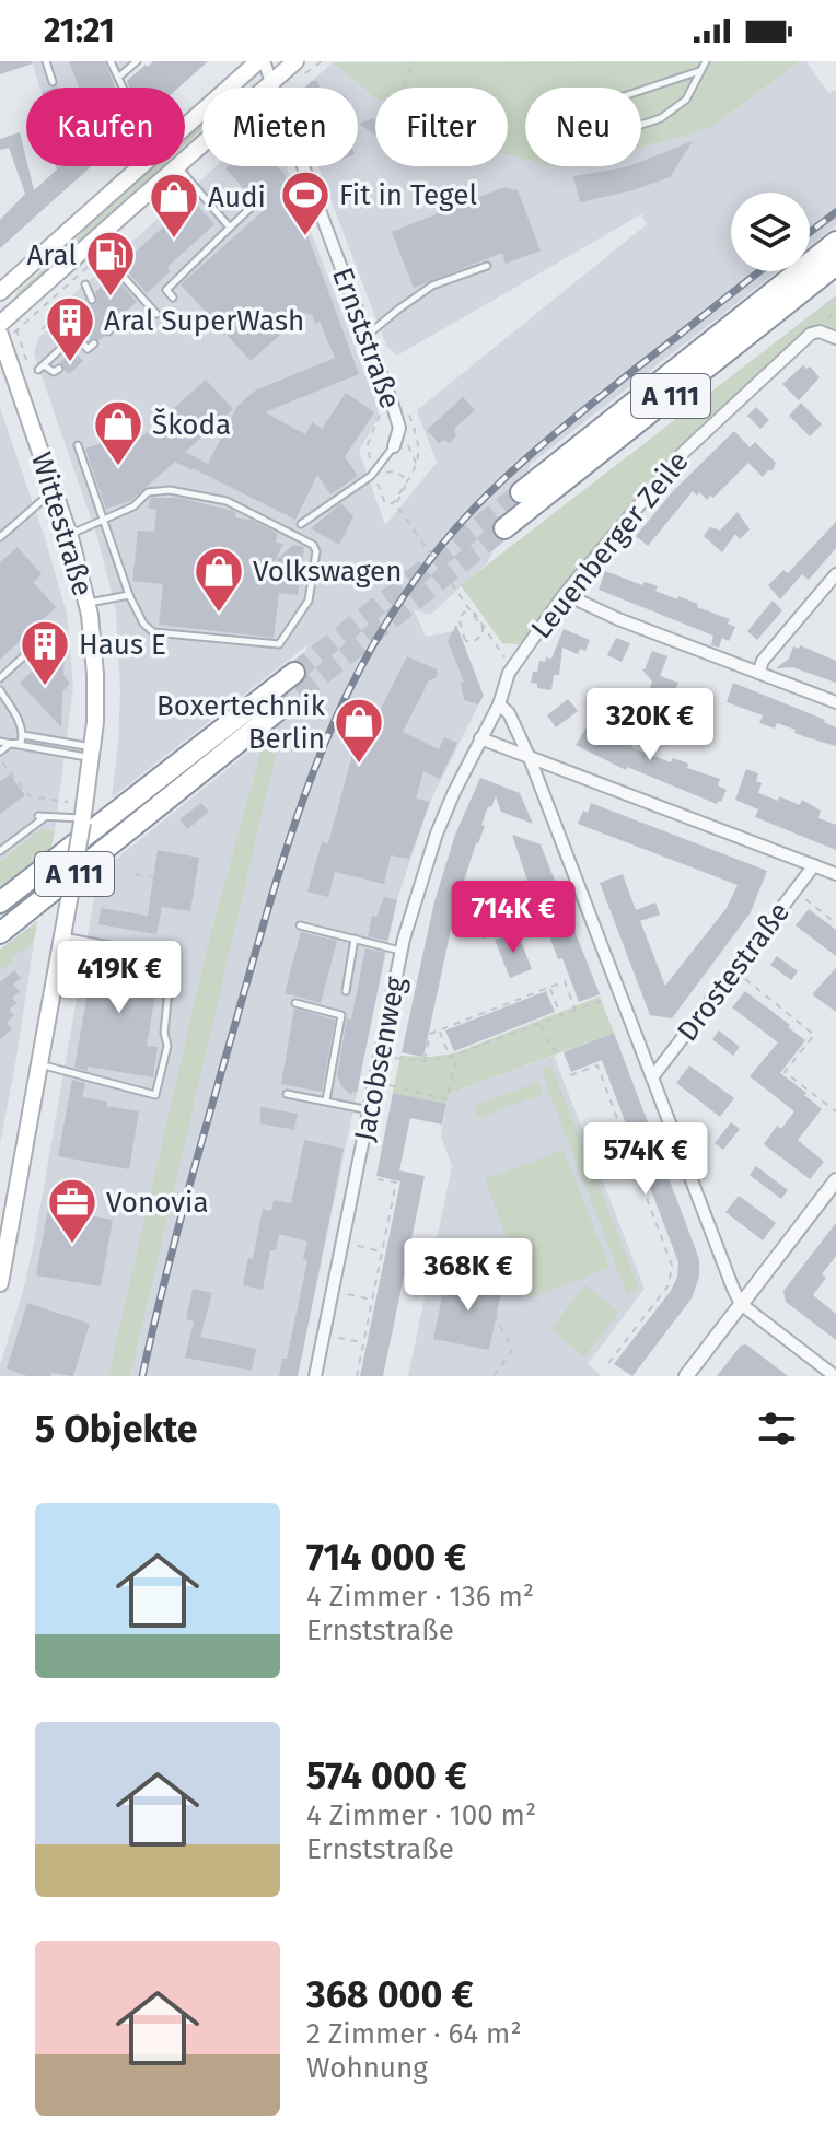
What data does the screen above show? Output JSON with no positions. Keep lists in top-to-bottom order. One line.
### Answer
{"streets":{"highway":["A 111"],"main road":["Wittestraße"],"street":["Ernststraße","Leuenberger Zeile","Drostestraße","Jacobsenweg"]},"crossings":[["Leuenberger Zeile","Jacobsenweg"]],"places":{"sports":["Fit in Tegel"],"shop":["Audi","Škoda","Volkswagen","Boxertechnik Berlin"],"fuel station":["Aral"],"building":["Aral SuperWash","Haus E"],"office":["Vonovia"]},"page":{"status":"21:21","chip":["Kaufen","Mieten","Filter","Neu"],"price":["320K €","714K €","419K €","574K €","368K €"],"heading":"5 Objekte","list":[{"name":"714 000 €","note":"4 Zimmer · 136 m² · Ernststraße"},{"name":"574 000 €","note":"4 Zimmer · 100 m² · Ernststraße"},{"name":"368 000 €","note":"2 Zimmer · 64 m² · Wohnung"}]}}
